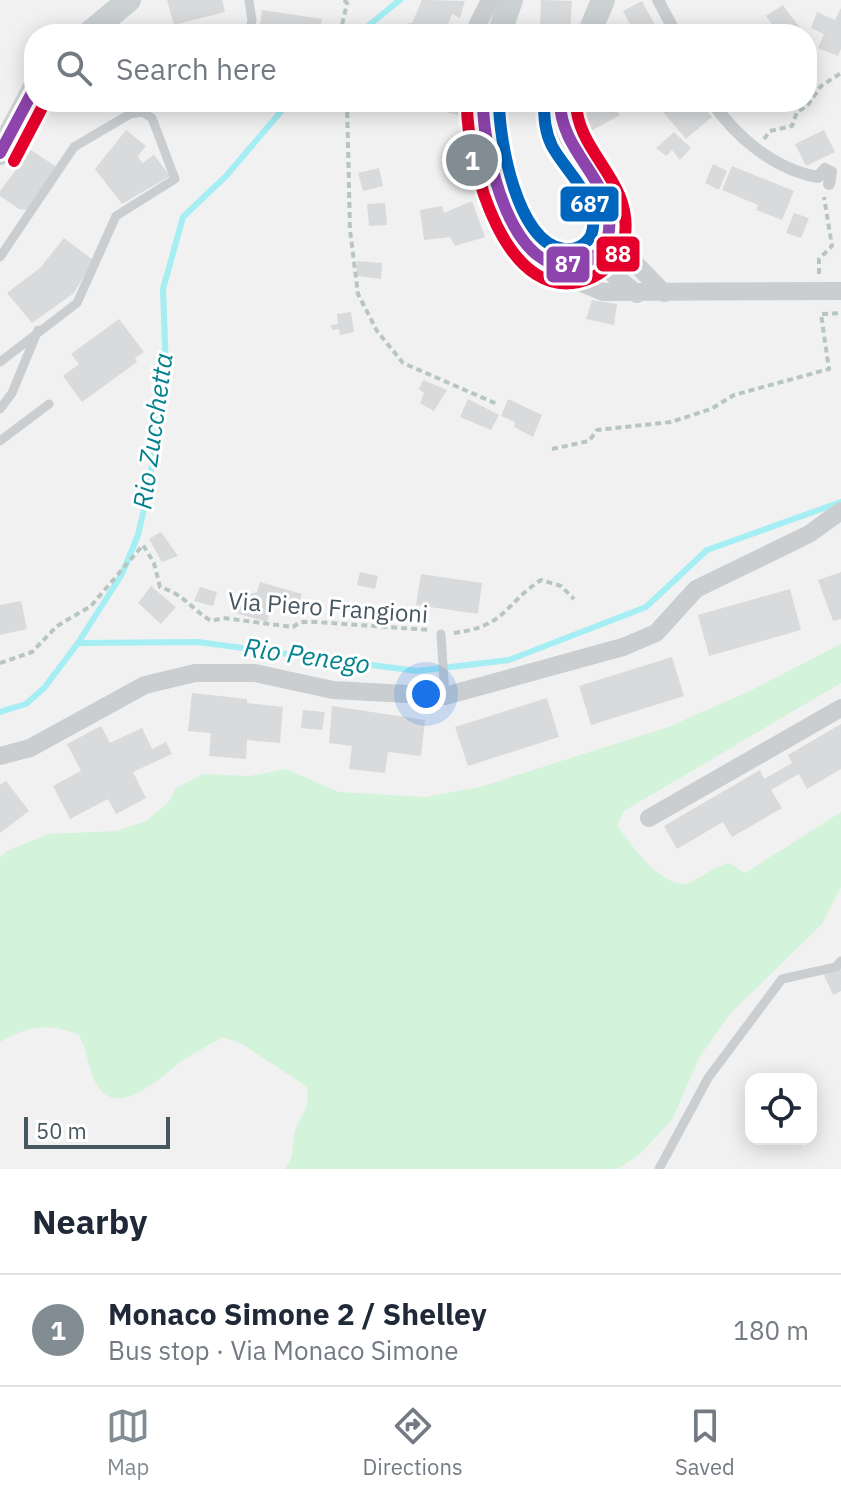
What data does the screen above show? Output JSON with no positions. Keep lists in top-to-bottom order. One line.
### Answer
{"streets":{"path":["Via Piero Frangioni"]},"water":["Rio Zucchetta","Rio Penego"],"lines":["transit line 87","transit line 88","transit line 687"],"scale_bar":"50 m","page":{"search":"Search here","pins":"1","scale":"50 m","heading":"Nearby","list":[{"mark":"1","name":"Monaco Simone 2 / Shelley","note":"Bus stop · Via Monaco Simone","value":"180 m"}],"nav":["Map","Directions","Saved"]}}
